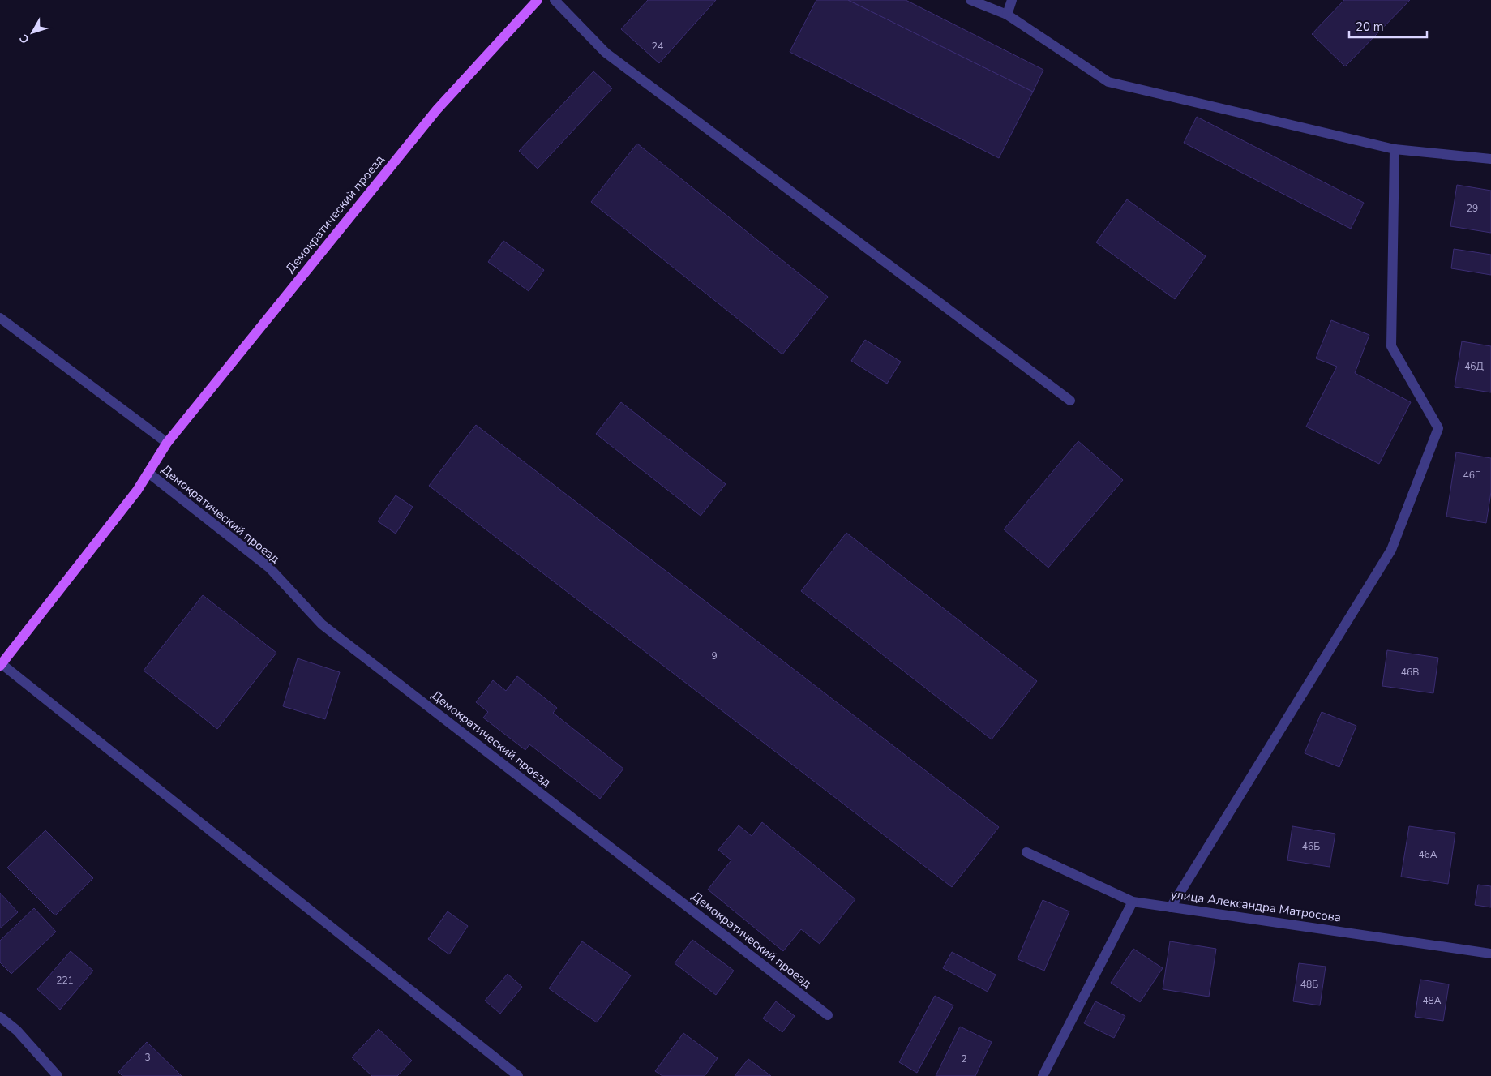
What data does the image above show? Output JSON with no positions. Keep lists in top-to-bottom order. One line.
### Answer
{"streets":{"main road":["Демократический проезд"],"street":["улица Александра Матросова"]},"house_numbers":["24","29","46Д","46Г","9","46В","46Б","46А","221","48Б","48А","3","2"],"scale_bar":"20 m","north":"bottom left"}
